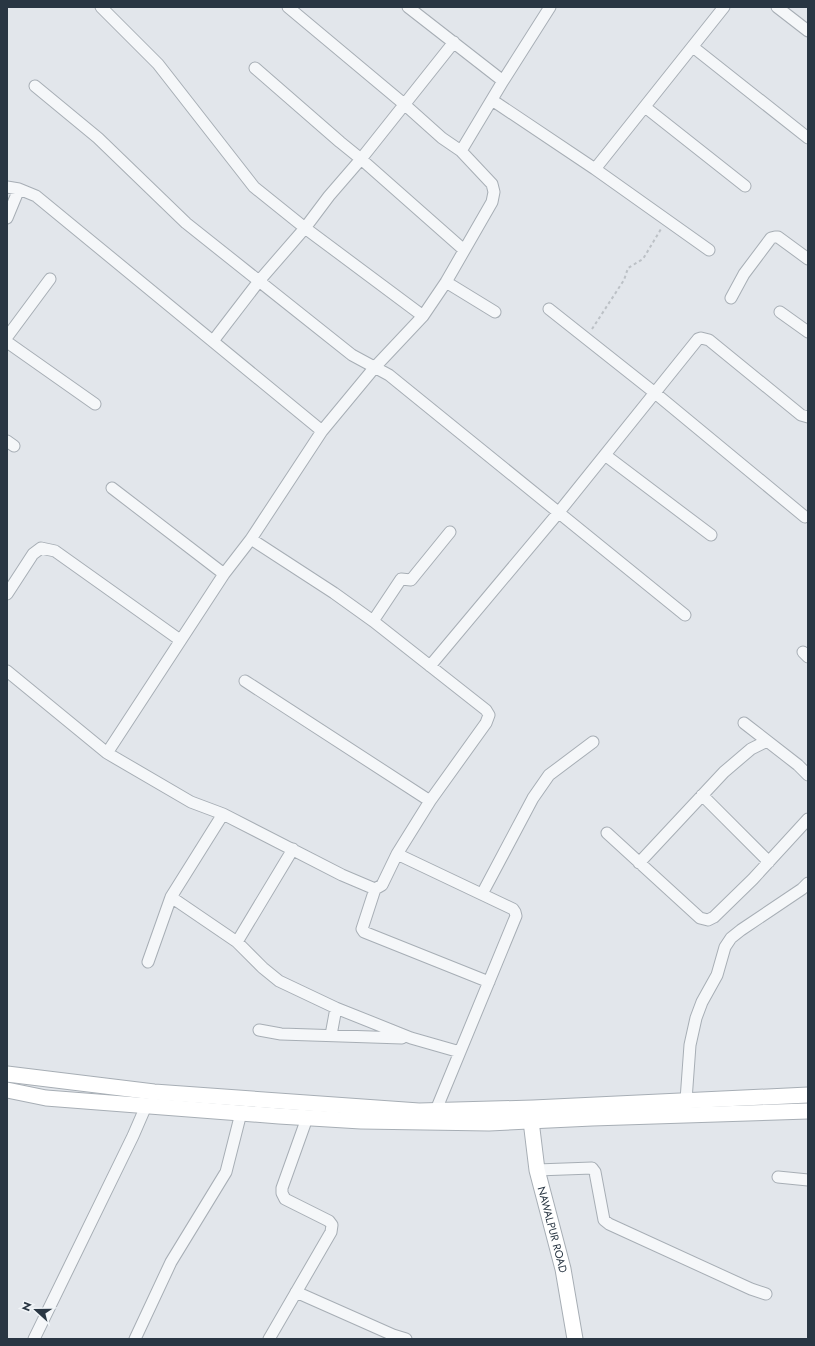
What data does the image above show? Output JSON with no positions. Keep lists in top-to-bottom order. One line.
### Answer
{"streets":{"street":["NAWALPUR ROAD"]},"north":"left"}
